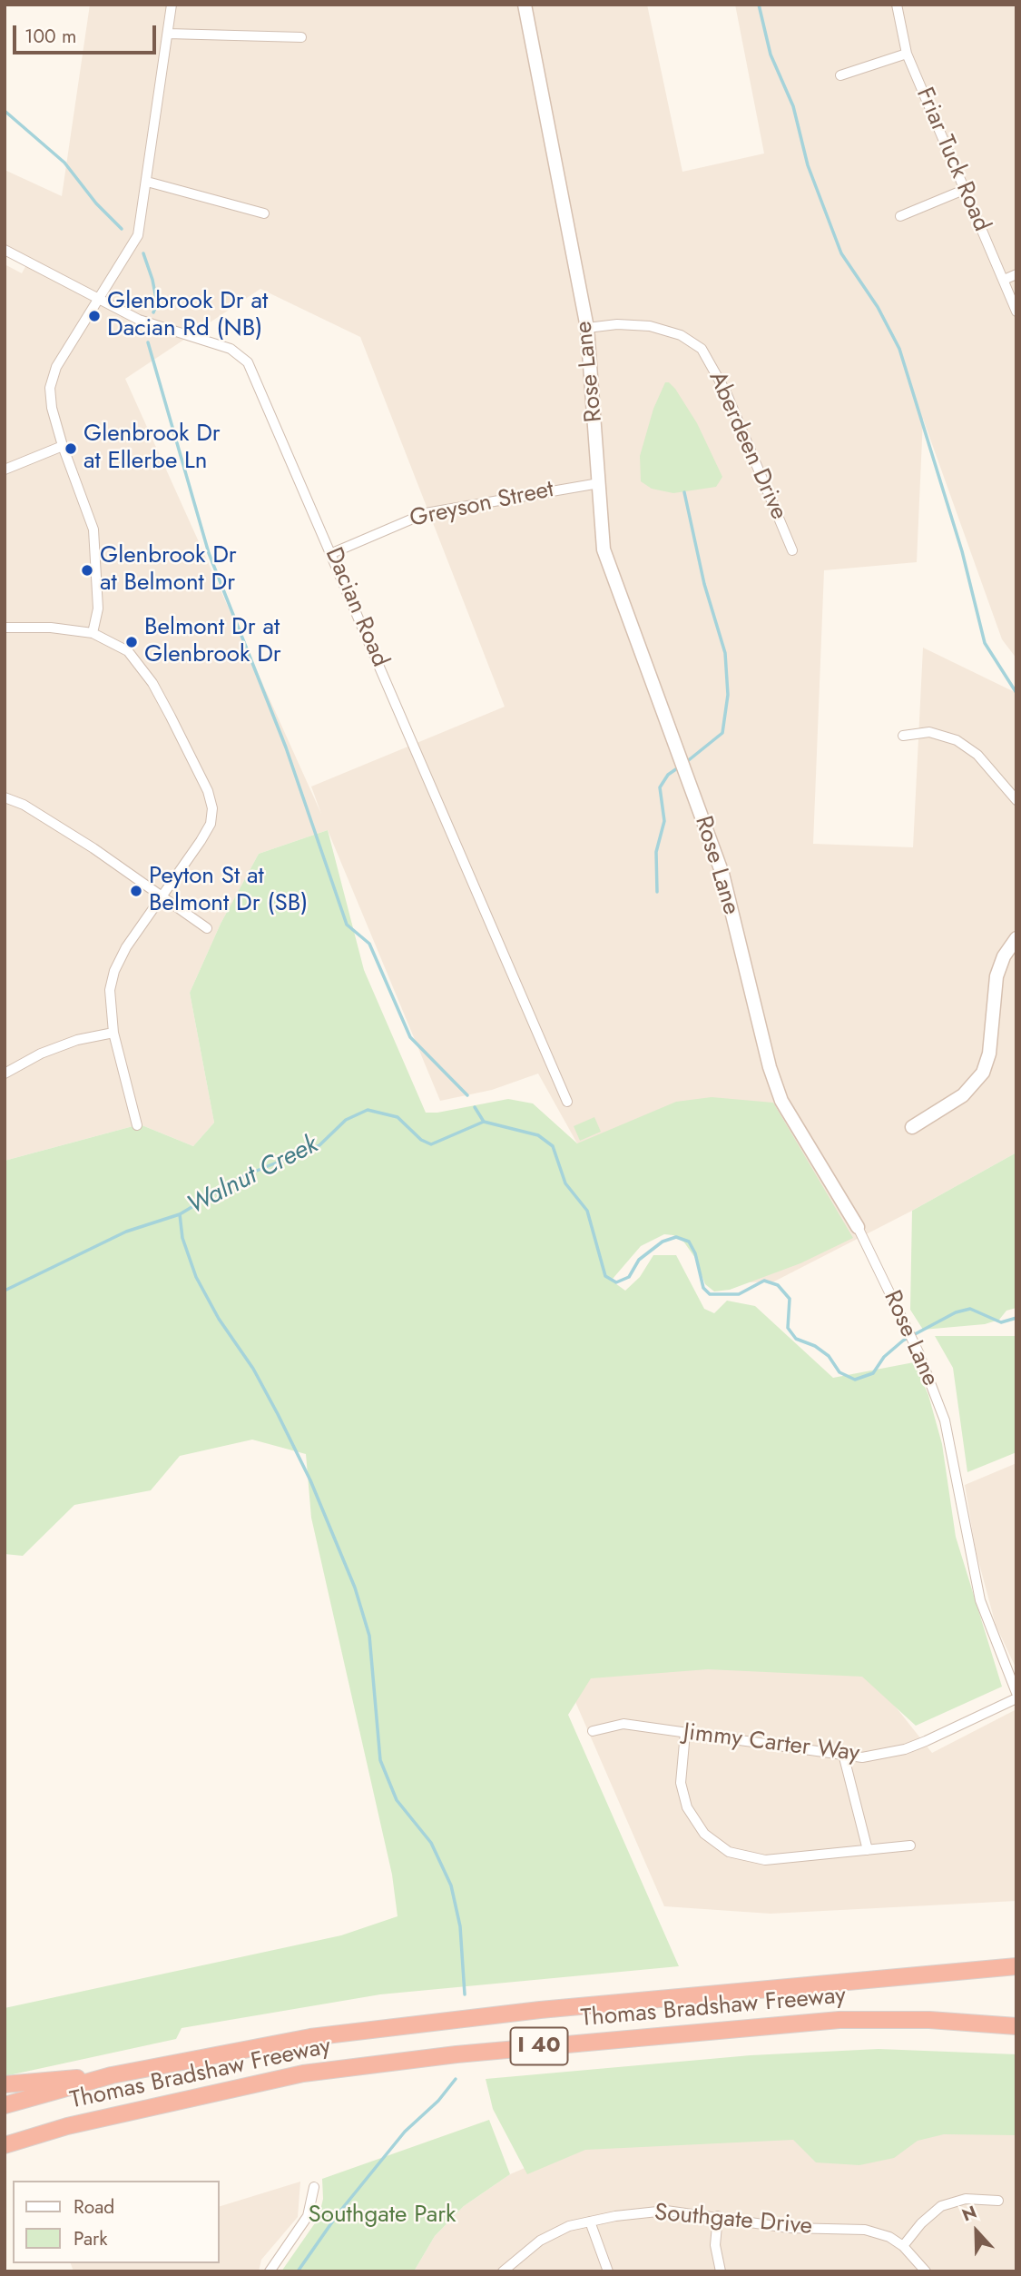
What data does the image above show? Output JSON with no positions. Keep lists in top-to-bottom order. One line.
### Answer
{"streets":{"highway":["Thomas Bradshaw Freeway","I 40"],"street":["Friar Tuck Road","Rose Lane","Aberdeen Drive","Greyson Street","Dacian Road","Jimmy Carter Way","Southgate Drive"]},"crossings":[["Rose Lane","Aberdeen Drive"],["Rose Lane","Greyson Street"],["Rose Lane","Jimmy Carter Way"],["Greyson Street","Dacian Road"]],"water":["Walnut Creek"],"parks":["Southgate Park"],"places":["Glenbrook Dr at Dacian Rd (NB)","Glenbrook Dr at Ellerbe Ln","Glenbrook Dr at Belmont Dr","Belmont Dr at Glenbrook Dr","Peyton St at Belmont Dr (SB)"],"legend":["Road","Park"],"scale_bar":"100 m","north":"top"}
